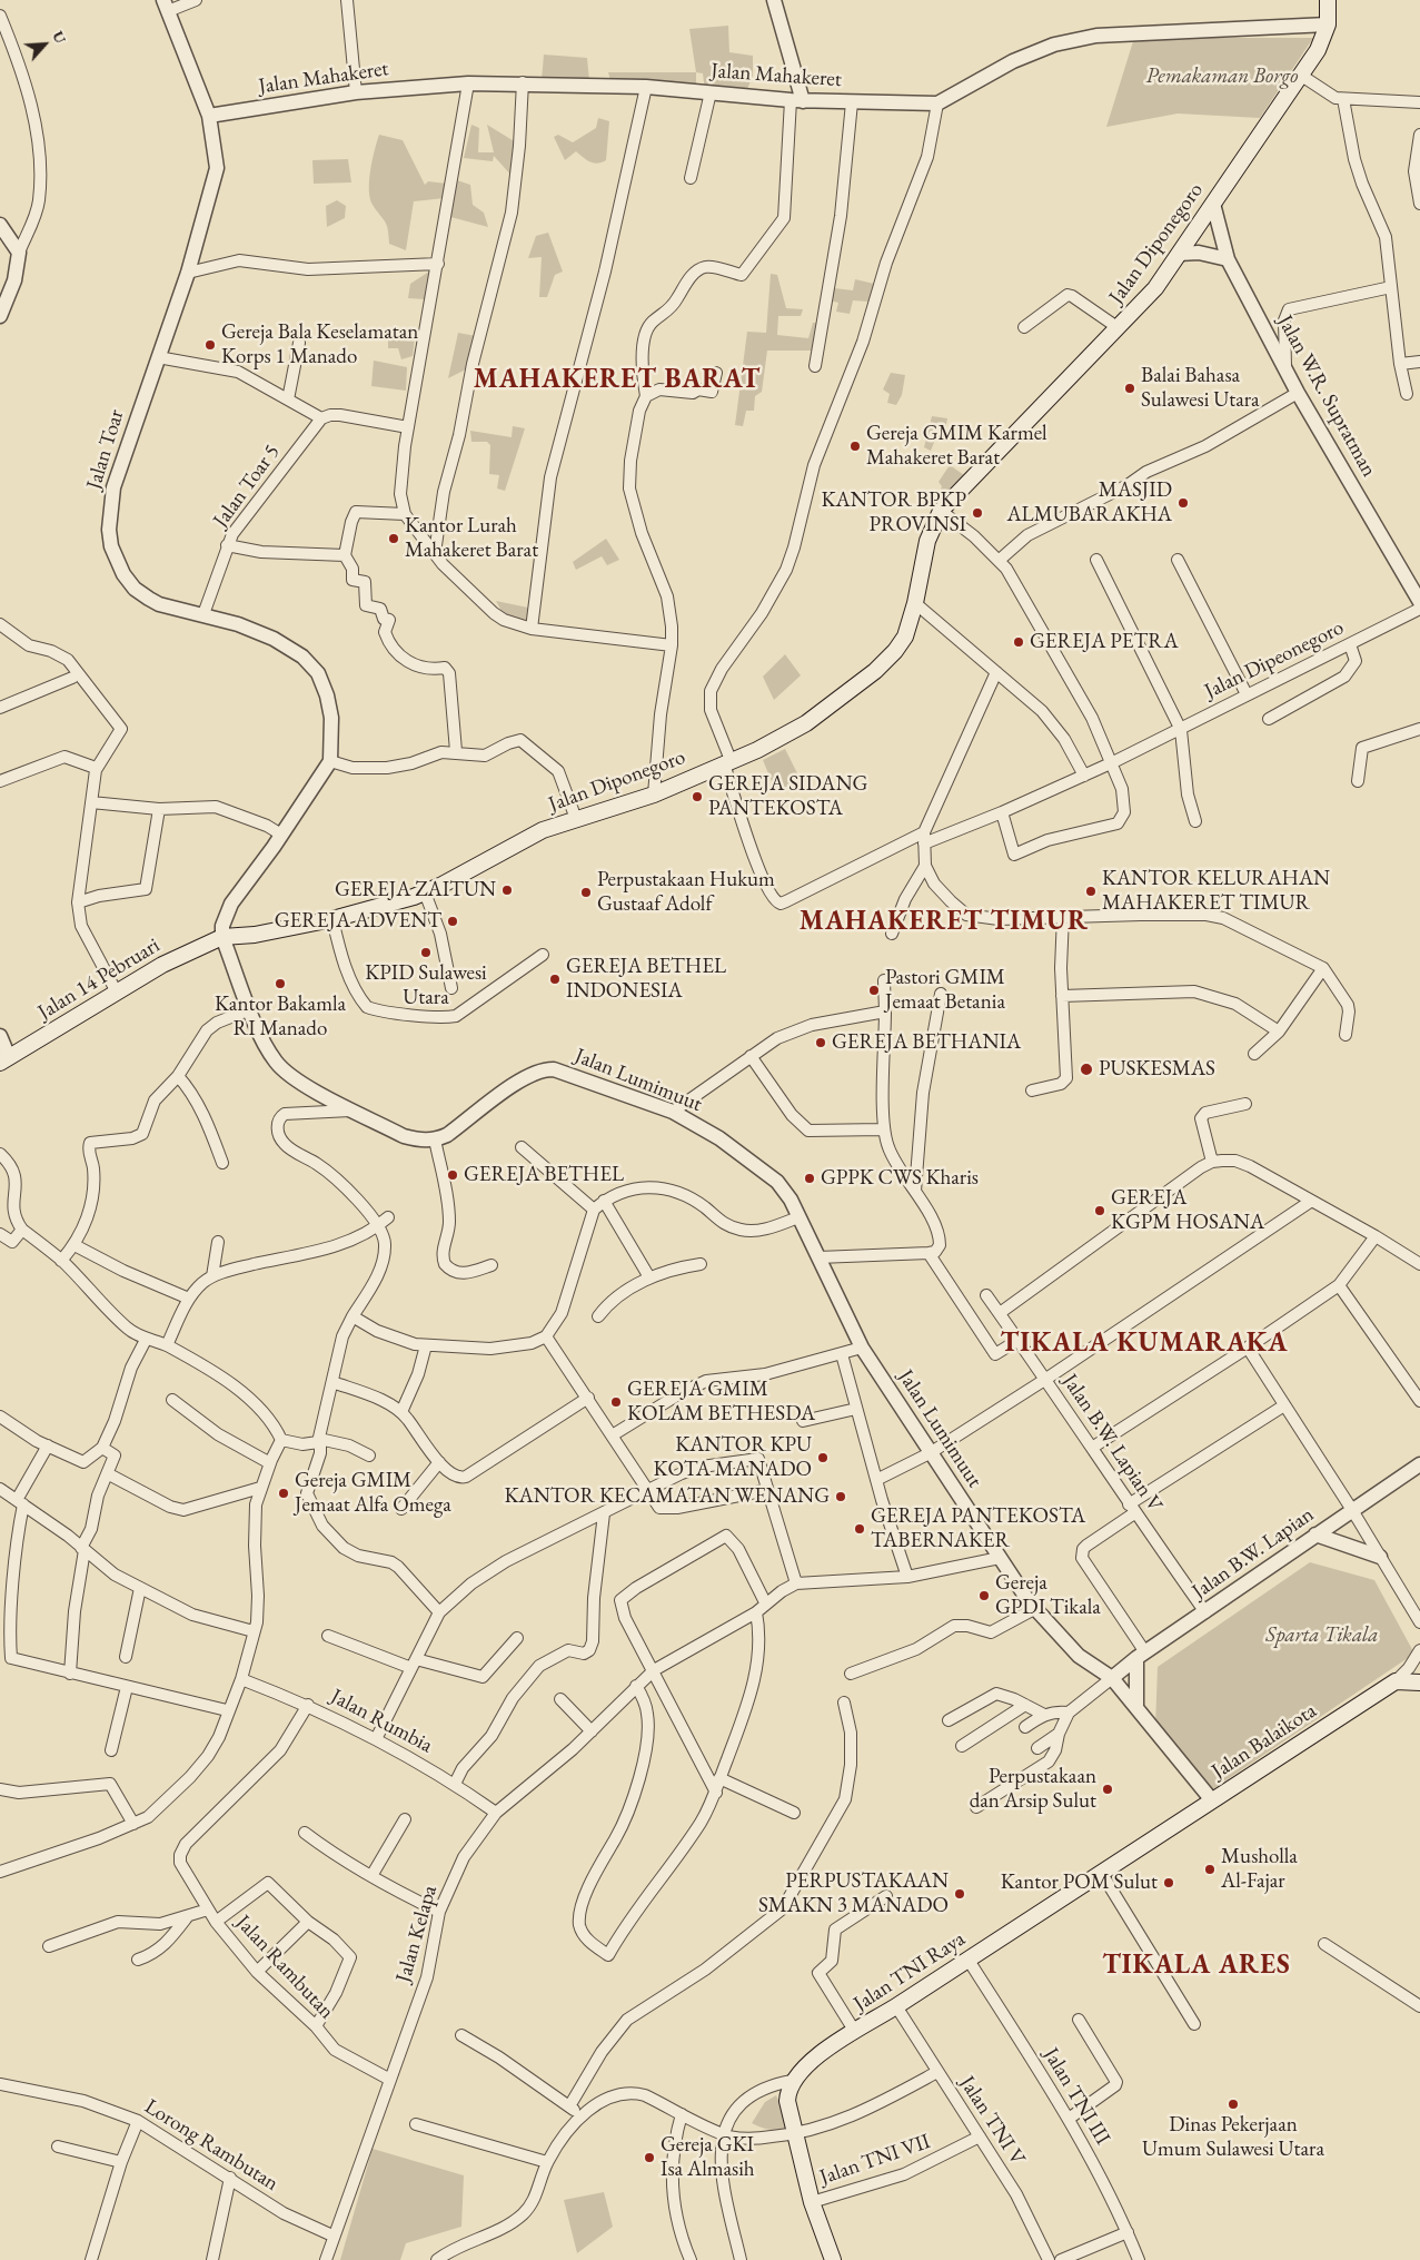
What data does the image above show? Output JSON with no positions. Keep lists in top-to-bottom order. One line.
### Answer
{"streets":{"main road":["Jalan Diponegoro","Jalan 14 Pebruari","Jalan Balaikota","Jalan TNI Raya"],"street":["Jalan Mahakeret","Jalan W.R. Supratman","Jalan Toar","Jalan Toar 5","Jalan Dipeonegoro","Jalan Lumimuut","Jalan B.W. Lapian V","Jalan B.W. Lapian","Jalan Rumbia","Jalan Kelapa","Jalan Rambutan","Jalan TNI III","Jalan TNI V","Lorong Rambutan","Jalan TNI VII"]},"crossings":[["Jalan Mahakeret","Jalan Diponegoro"],["Jalan Mahakeret","Jalan Toar"],["Jalan Diponegoro","Jalan W.R. Supratman"],["Jalan Diponegoro","Jalan Dipeonegoro"],["Jalan Diponegoro","Jalan 14 Pebruari"],["Jalan Toar","Jalan Toar 5"],["Jalan Lumimuut","Jalan B.W. Lapian"],["Jalan Lumimuut","Jalan Balaikota"],["Jalan B.W. Lapian V","Jalan B.W. Lapian"],["Jalan B.W. Lapian","Jalan Balaikota"],["Jalan Rumbia","Jalan Kelapa"],["Jalan Rumbia","Jalan Rambutan"],["Jalan Balaikota","Jalan TNI Raya"],["Jalan Kelapa","Jalan Rambutan"],["Jalan Kelapa","Lorong Rambutan"],["Jalan TNI Raya","Jalan TNI III"],["Jalan TNI Raya","Jalan TNI V"],["Jalan TNI V","Jalan TNI VII"]],"districts":["MAHAKERET BARAT","MAHAKERET TIMUR","TIKALA KUMARAKA","TIKALA ARES"],"parks":["Pemakaman Borgo","Sparta Tikala"],"places":["Gereja Bala Keselamatan Korps 1 Manado","Balai Bahasa Sulawesi Utara","Gereja GMIM Karmel Mahakeret Barat","MASJID ALMUBARAKHA","KANTOR BPKP PROVINSI","Kantor Lurah Mahakeret Barat","GEREJA PETRA","GEREJA SIDANG PANTEKOSTA","GEREJA ZAITUN","KANTOR KELURAHAN MAHAKERET TIMUR","Perpustakaan Hukum Gustaaf Adolf","GEREJA ADVENT","KPID Sulawesi Utara","GEREJA BETHEL INDONESIA","Kantor Bakamla RI Manado","Pastori GMIM Jemaat Betania","GEREJA BETHANIA","PUSKESMAS","GEREJA BETHEL","GPPK CWS Kharis","GEREJA KGPM HOSANA","GEREJA GMIM KOLAM BETHESDA","KANTOR KPU KOTA MANADO","Gereja GMIM Jemaat Alfa Omega","KANTOR KECAMATAN WENANG","GEREJA PANTEKOSTA TABERNAKER","Gereja GPDI Tikala","Perpustakaan dan Arsip Sulut","Musholla Al-Fajar","Kantor POM Sulut","PERPUSTAKAAN SMAKN 3 MANADO","Dinas Pekerjaan Umum Sulawesi Utara","Gereja GKI Isa Almasih"],"north":"top right"}
